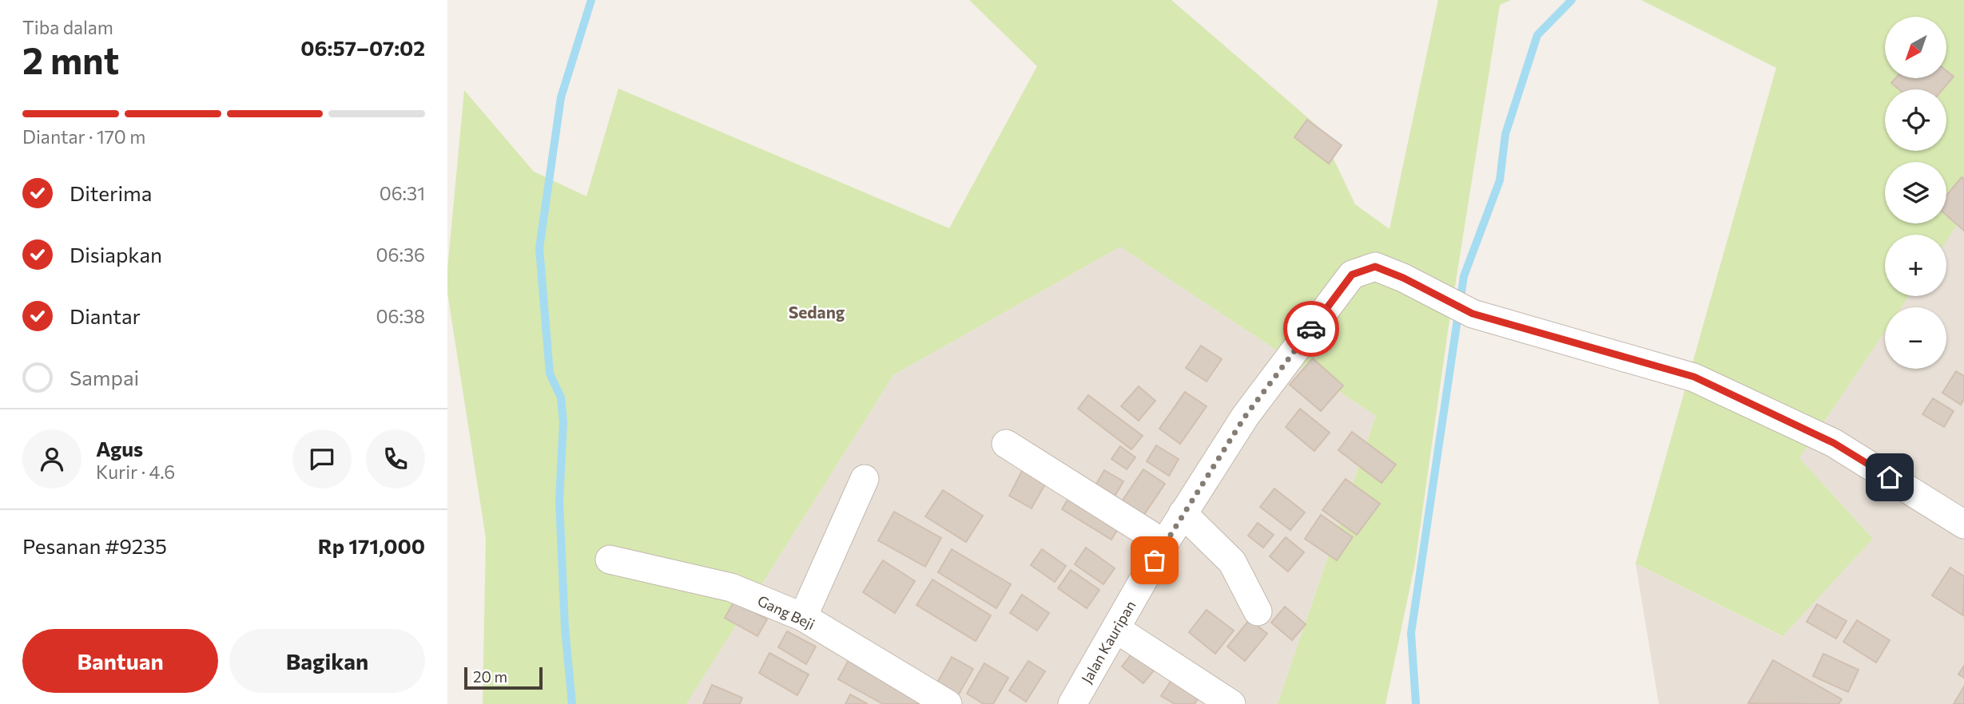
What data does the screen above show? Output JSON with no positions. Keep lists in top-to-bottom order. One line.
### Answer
{"streets":{"street":["Gang Beji","Jalan Kauripan"]},"districts":["Sedang"],"scale_bar":"20 m","north":"bottom left","page":{"heading":["2 mnt","Tiba dalam","06:57–07:02"],"panel":["Agus","Kurir · 4.6","Pesanan #9235","Rp 171,000"],"map_buttons":["+","−"],"bar":"Diantar · 170 m","list":[["Diterima","06:31"],["Disiapkan","06:36"],["Diantar","06:38"],"Sampai"],"buttons":["Bantuan","Bagikan"],"scale":"20 m"}}
